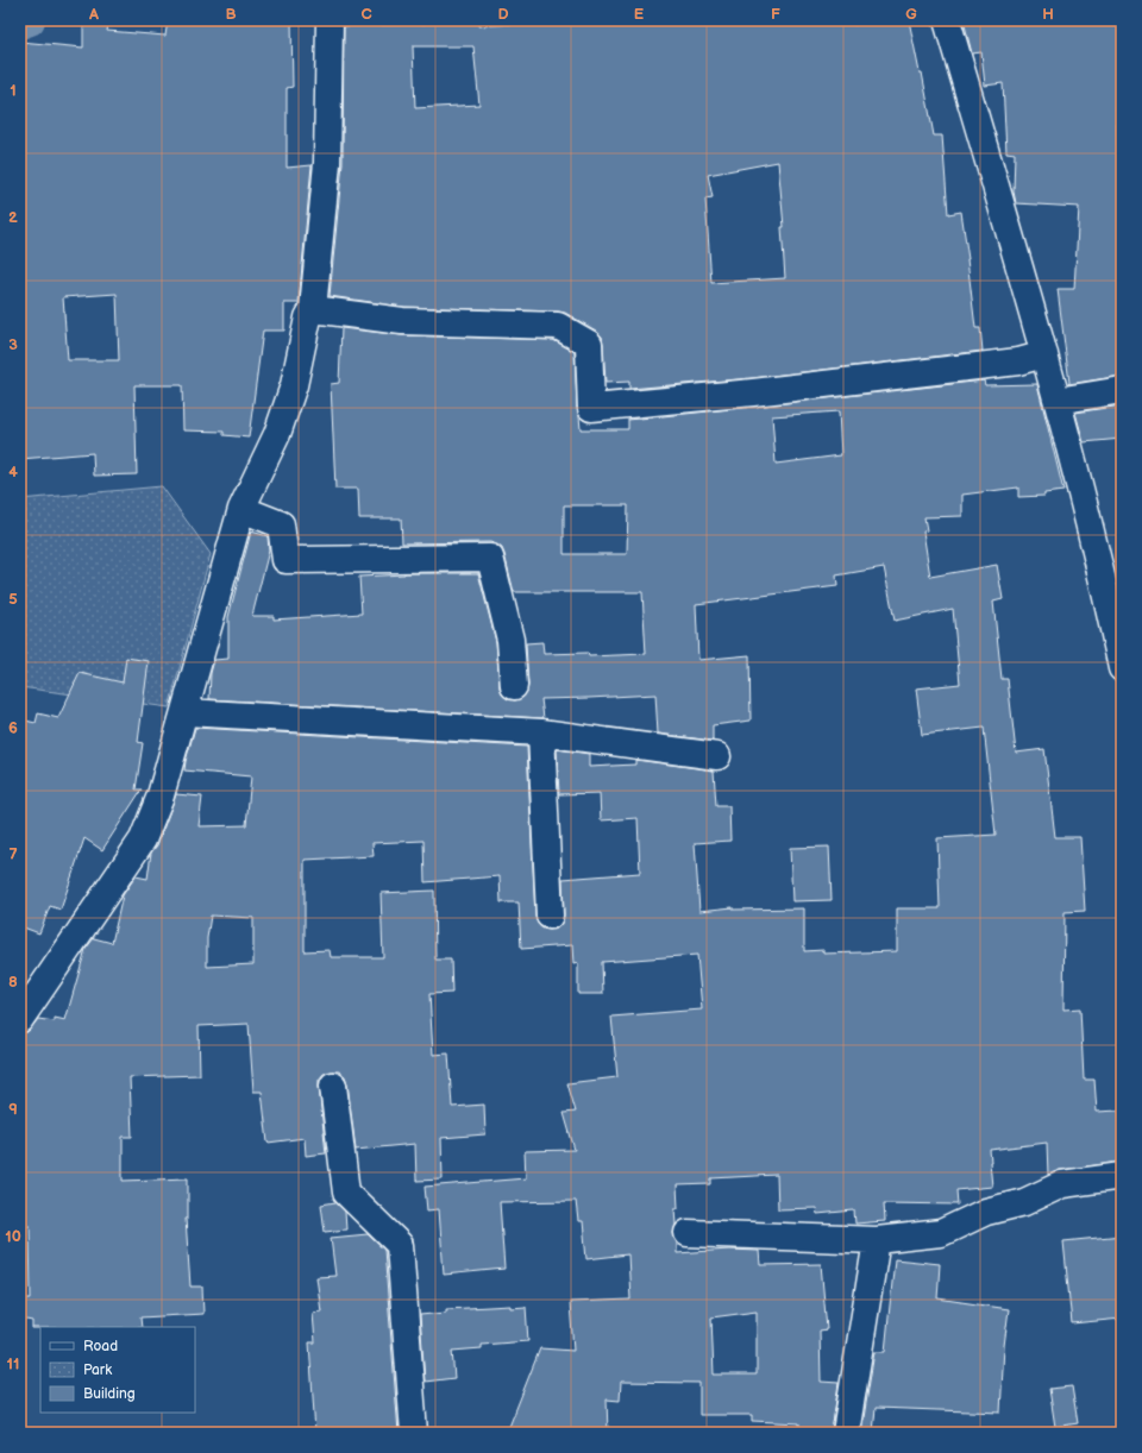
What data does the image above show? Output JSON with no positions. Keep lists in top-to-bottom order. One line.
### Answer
{"legend":["Road","Park","Building"],"grid":{"columns":["A","B","C","D","E","F","G","H"],"rows":["1","2","3","4","5","6","7","8","9","10","11"]}}
